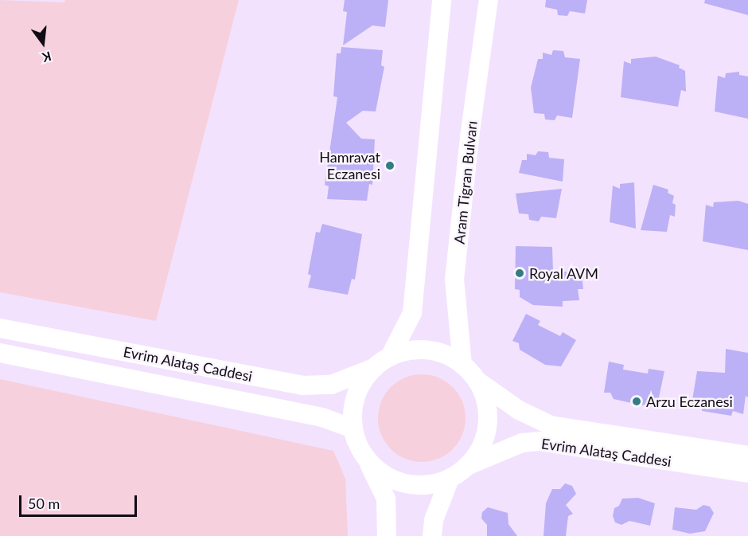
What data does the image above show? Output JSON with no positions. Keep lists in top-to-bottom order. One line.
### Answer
{"streets":{"main road":["Aram Tigran Bulvarı","Evrim Alataş Caddesi"]},"crossings":[["Aram Tigran Bulvarı","Evrim Alataş Caddesi"]],"places":["Hamravat Eczanesi","Royal AVM","Arzu Eczanesi"],"scale_bar":"50 m","north":"bottom"}
